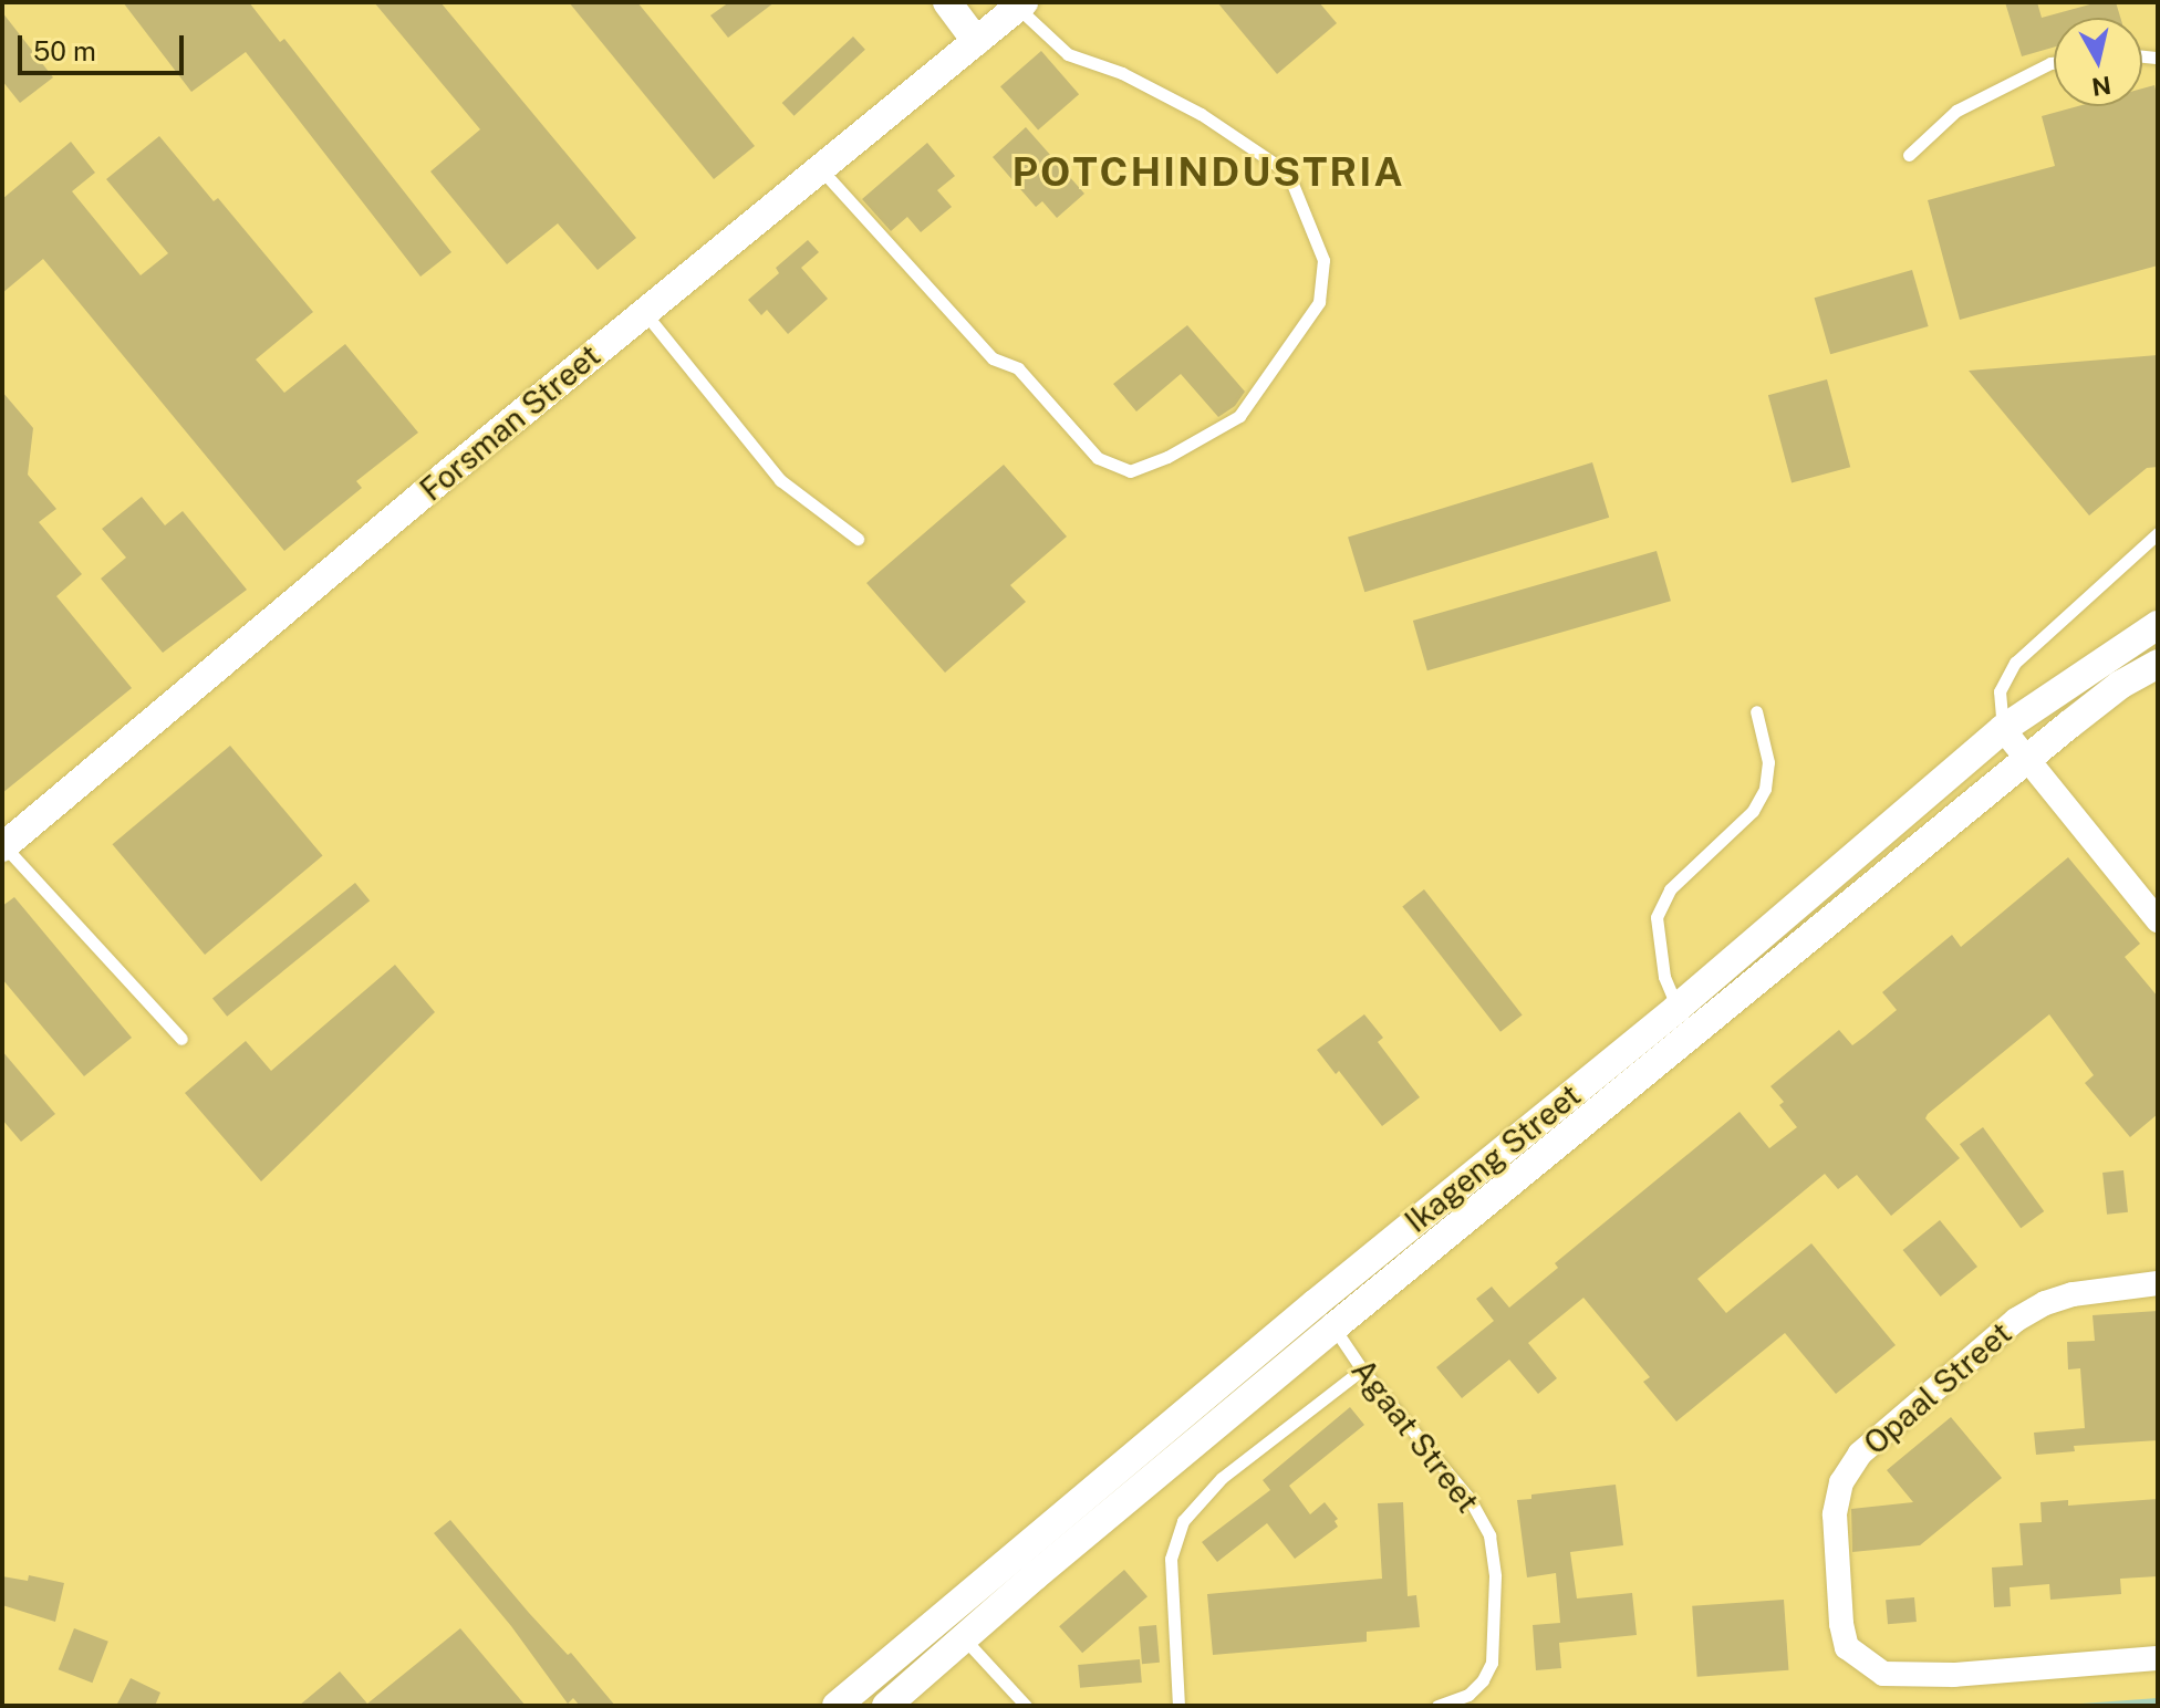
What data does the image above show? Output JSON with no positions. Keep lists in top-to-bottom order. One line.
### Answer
{"streets":{"street":["Forsman Street","Ikageng Street","Opaal Street"],"lane":["Agaat Street"]},"crossings":[["Ikageng Street","Agaat Street"]],"districts":["POTCHINDUSTRIA"],"scale_bar":"50 m","north":"bottom"}
